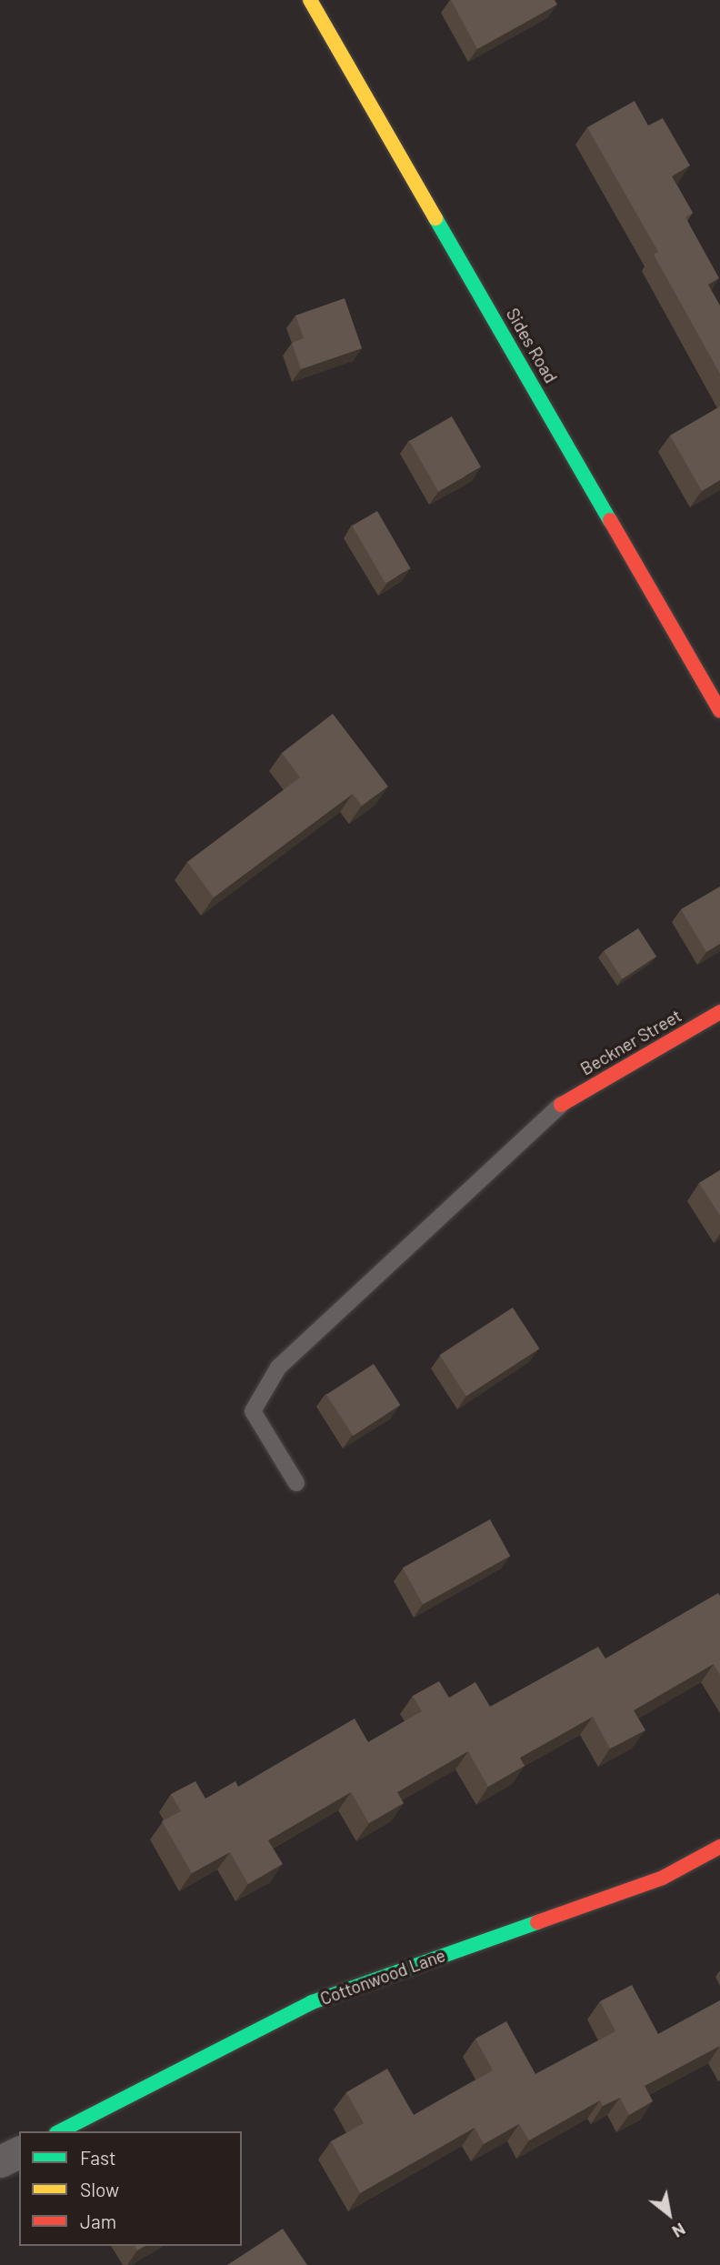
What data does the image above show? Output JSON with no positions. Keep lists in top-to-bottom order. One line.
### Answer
{"streets":{"street":["Sides Road","Beckner Street","Cottonwood Lane"]},"legend":["Fast","Slow","Jam"],"north":"bottom right"}
